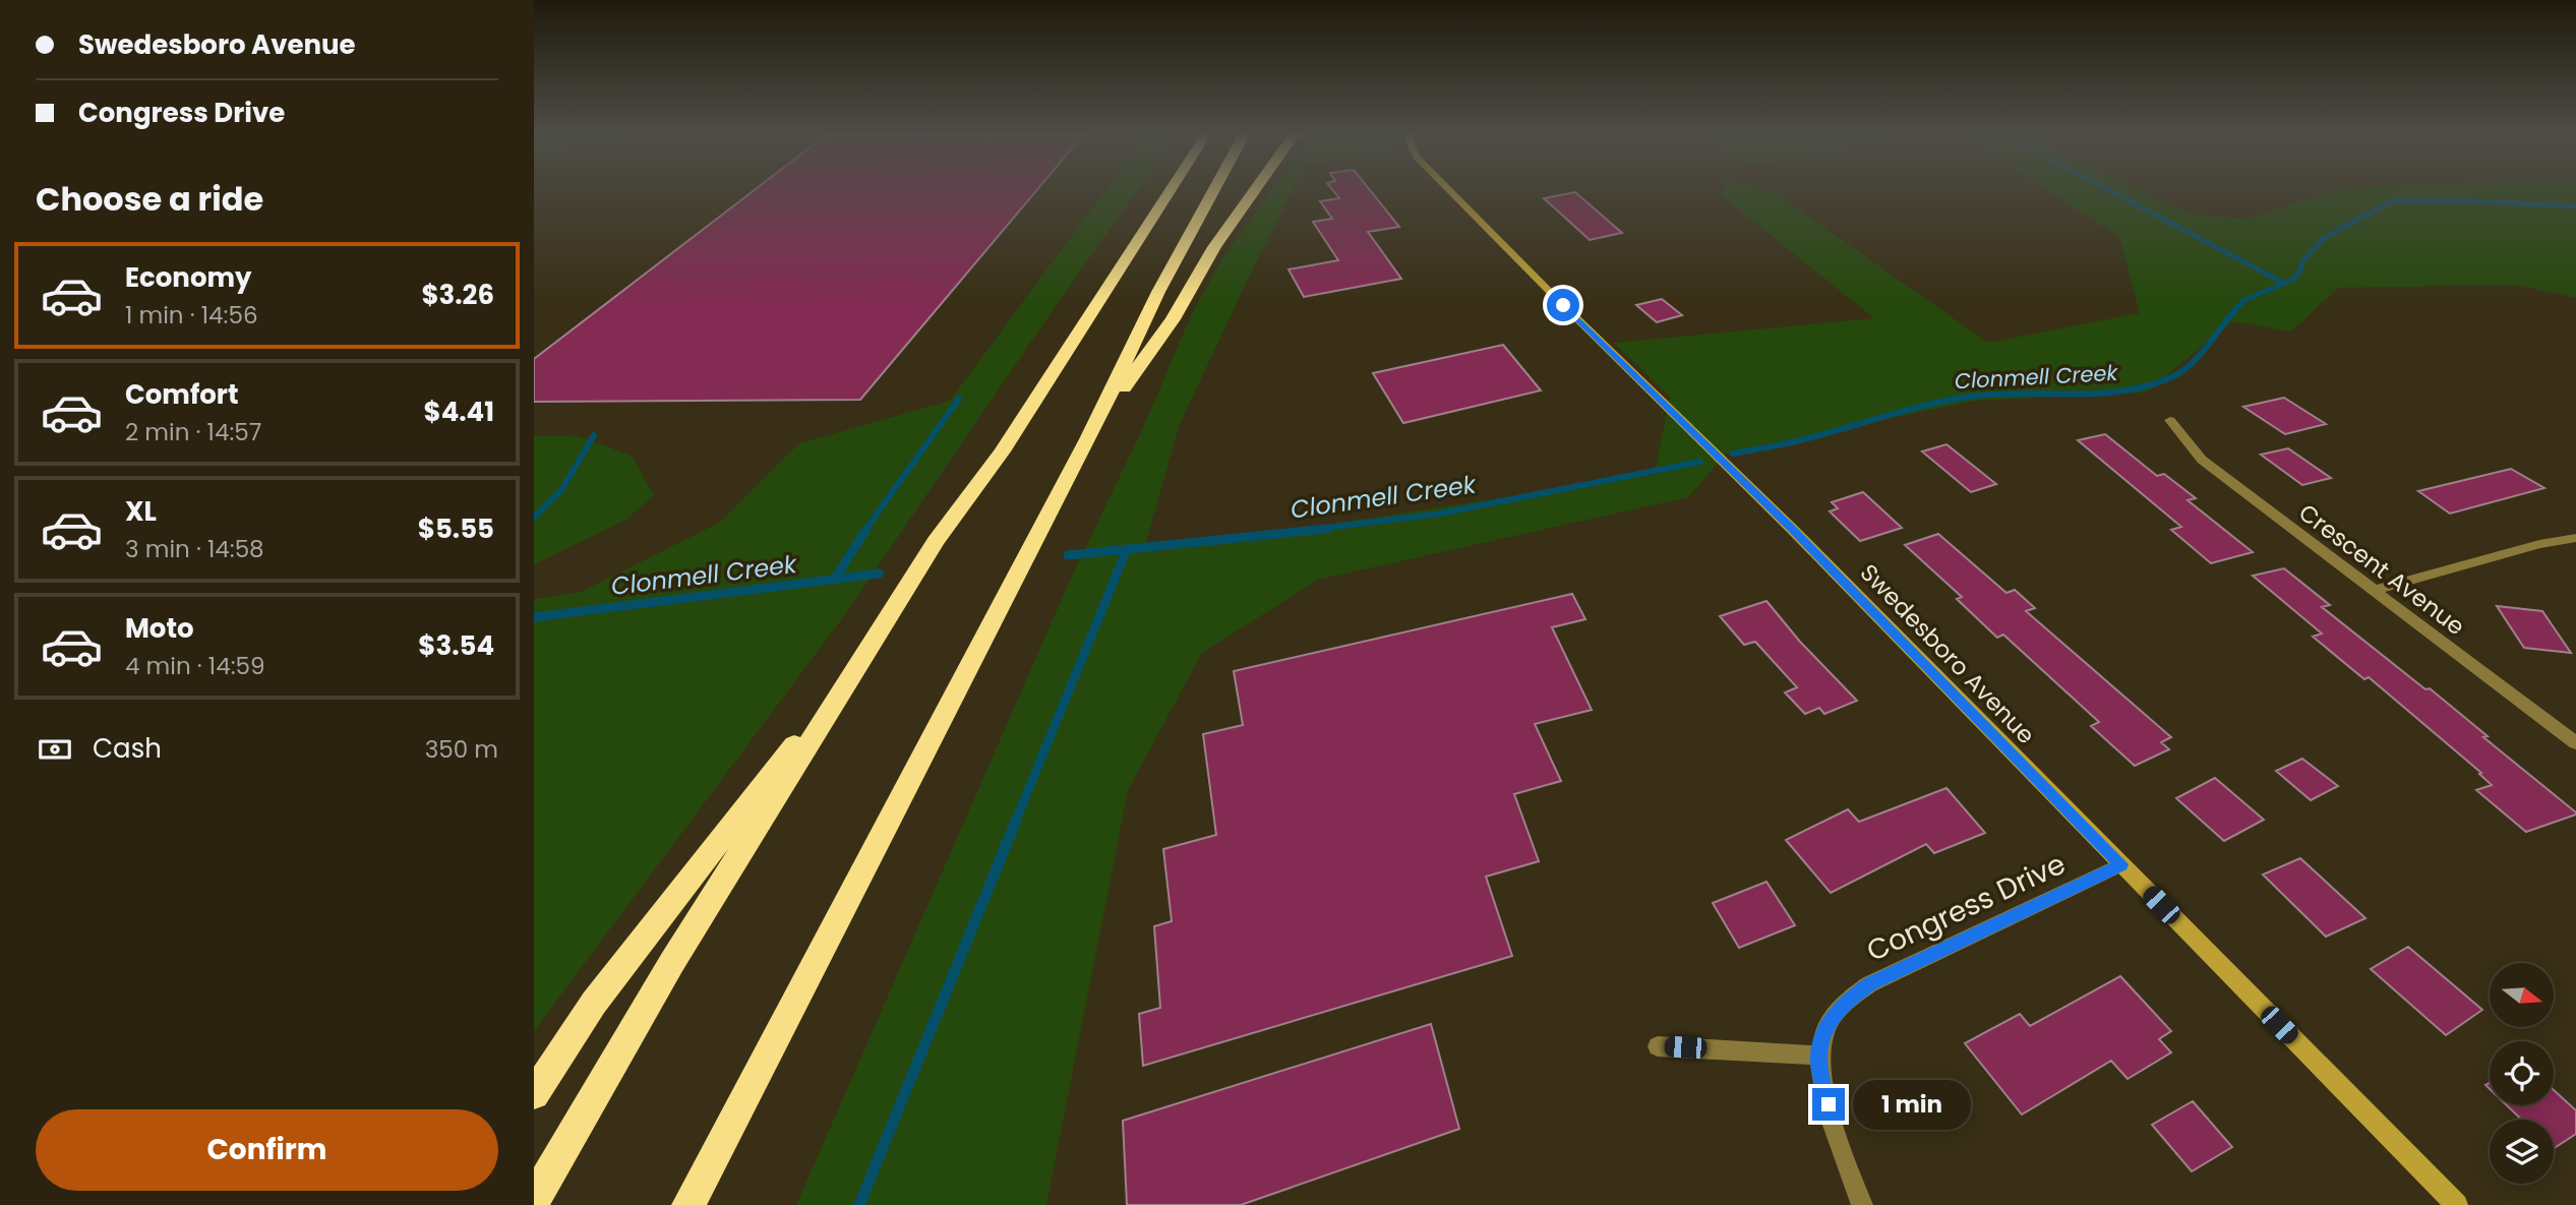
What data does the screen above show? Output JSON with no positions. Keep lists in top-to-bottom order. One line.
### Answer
{"streets":{"street":["Crescent Avenue","Swedesboro Avenue","Congress Drive"]},"crossings":[["Swedesboro Avenue","Congress Drive"]],"water":["Clonmell Creek"],"north":"right","page":{"banner":["Swedesboro Avenue","Congress Drive"],"heading":"Choose a ride","list":[{"name":"Economy","note":"1 min · 14:56","value":"$3.26"},{"name":"Comfort","note":"2 min · 14:57","value":"$4.41"},{"name":"XL","note":"3 min · 14:58","value":"$5.55"},{"name":"Moto","note":"4 min · 14:59","value":"$3.54"}],"pay":["Cash","350 m"],"bubble":"1 min","buttons":"Confirm"}}
